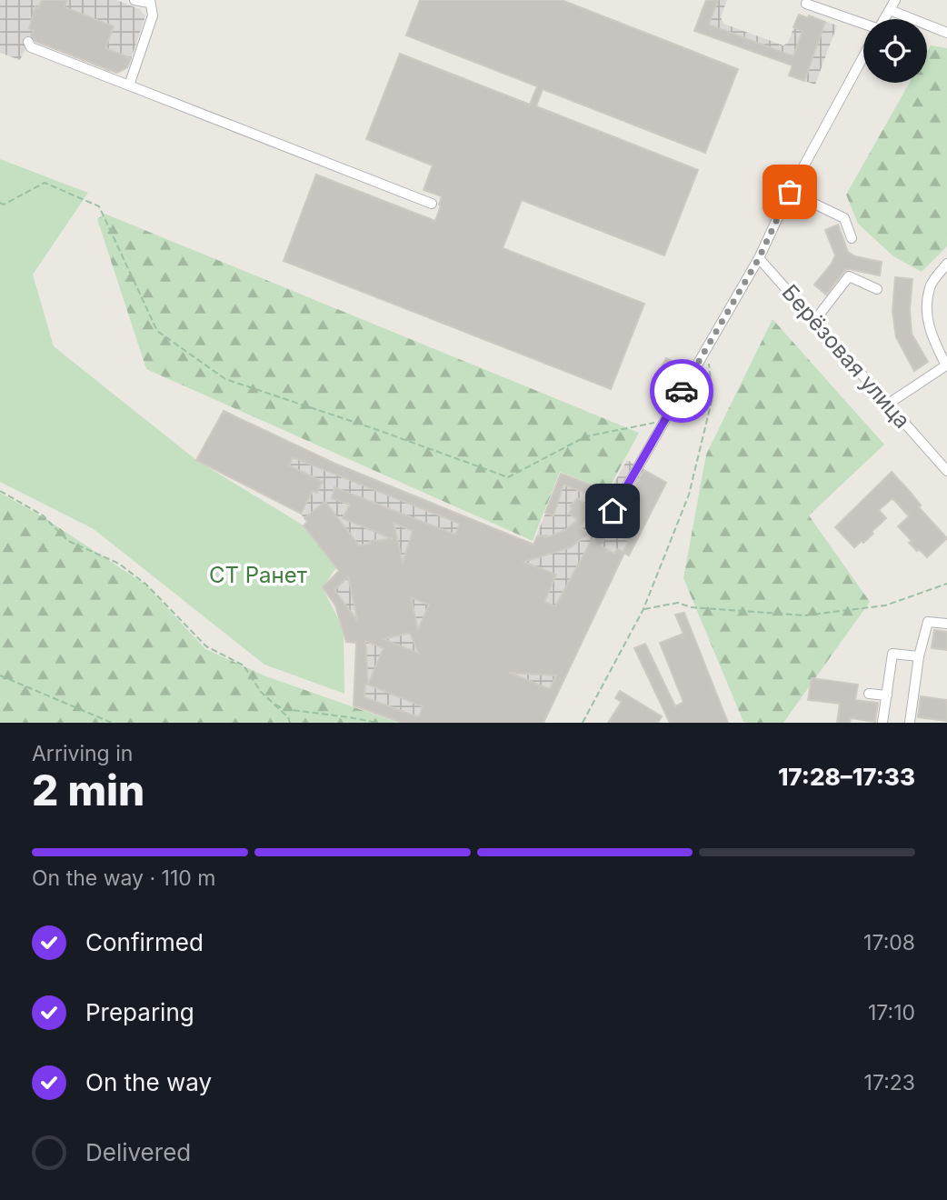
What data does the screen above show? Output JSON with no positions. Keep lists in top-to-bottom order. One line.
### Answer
{"streets":{"street":["Берёзовая улица"]},"parks":["СТ Ранет"],"page":{"heading":["2 min","Arriving in","17:28–17:33"],"bar":"On the way · 110 m","list":[["Confirmed","17:08"],["Preparing","17:10"],["On the way","17:23"],"Delivered"]}}
